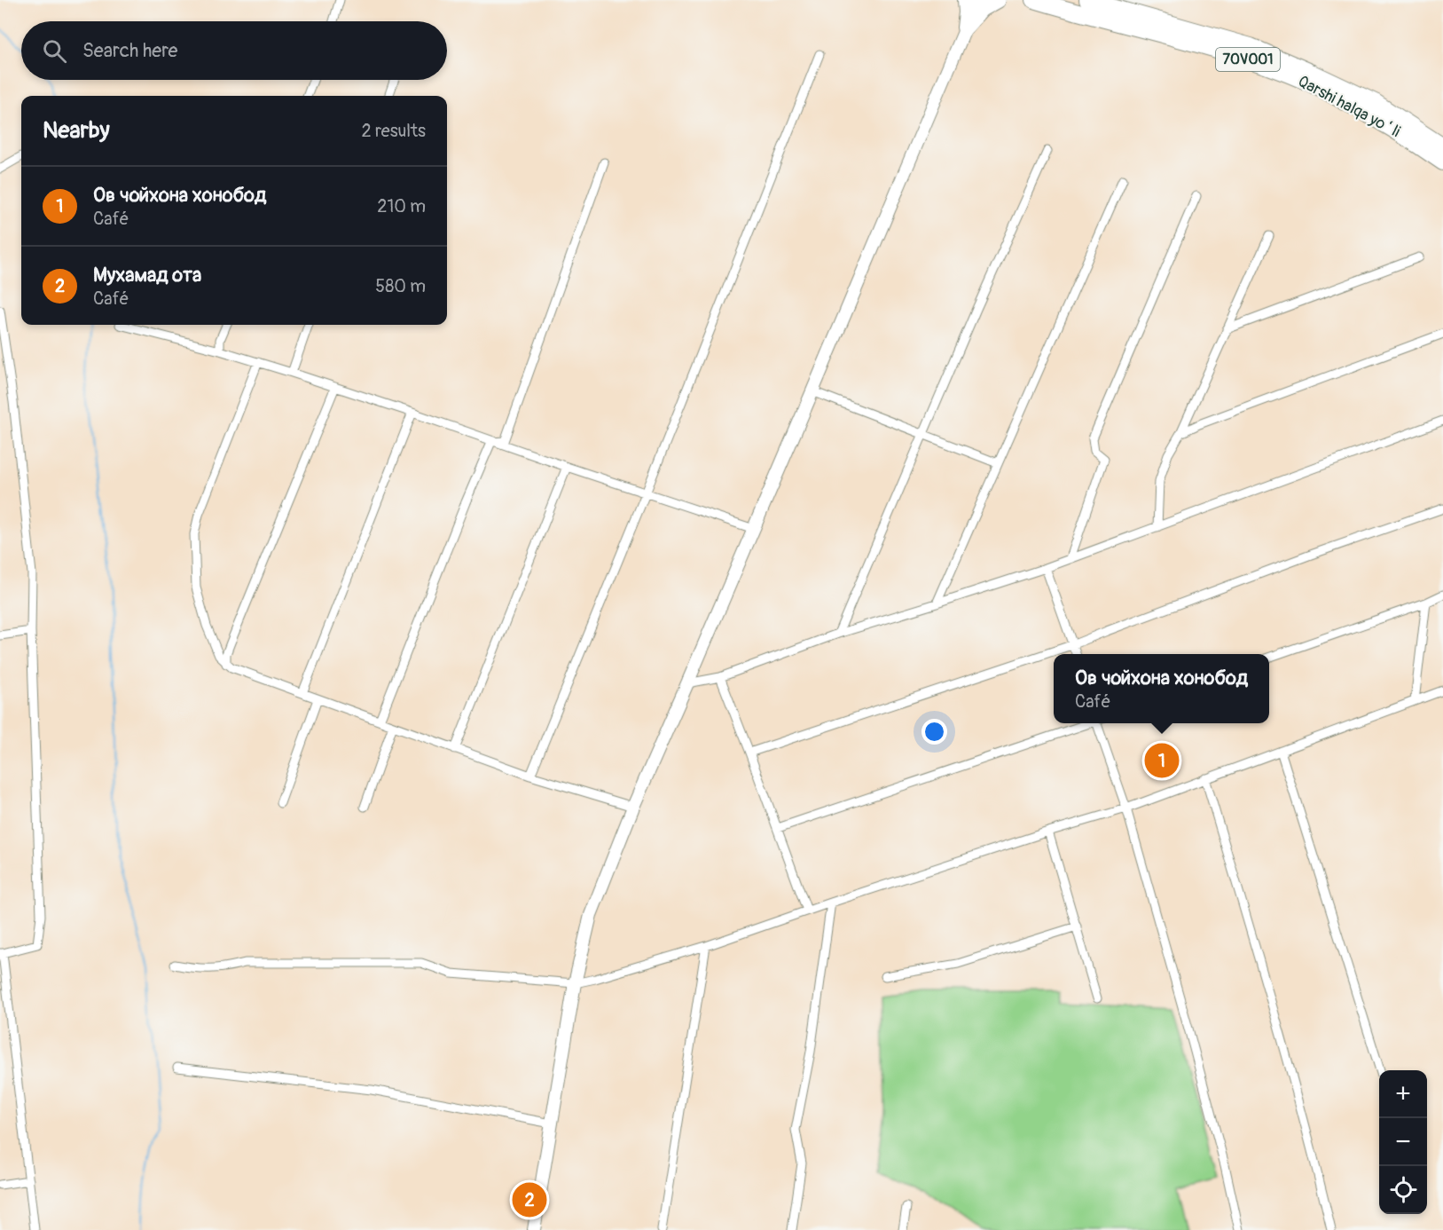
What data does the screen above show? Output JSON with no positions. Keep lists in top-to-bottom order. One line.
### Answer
{"streets":{"highway":["70V001","Qarshi halqa yoʻli"]},"page":{"search":"Search here","heading":["Nearby","2 results"],"list":[{"mark":"1","name":"Ов чойхона хонобод","note":"Café","value":"210 m"},{"mark":"2","name":"Мухамад ота","note":"Café","value":"580 m"}],"popup":["Ов чойхона хонобод","Café"],"pins":["1","2"],"map_buttons":["+","−"]}}
